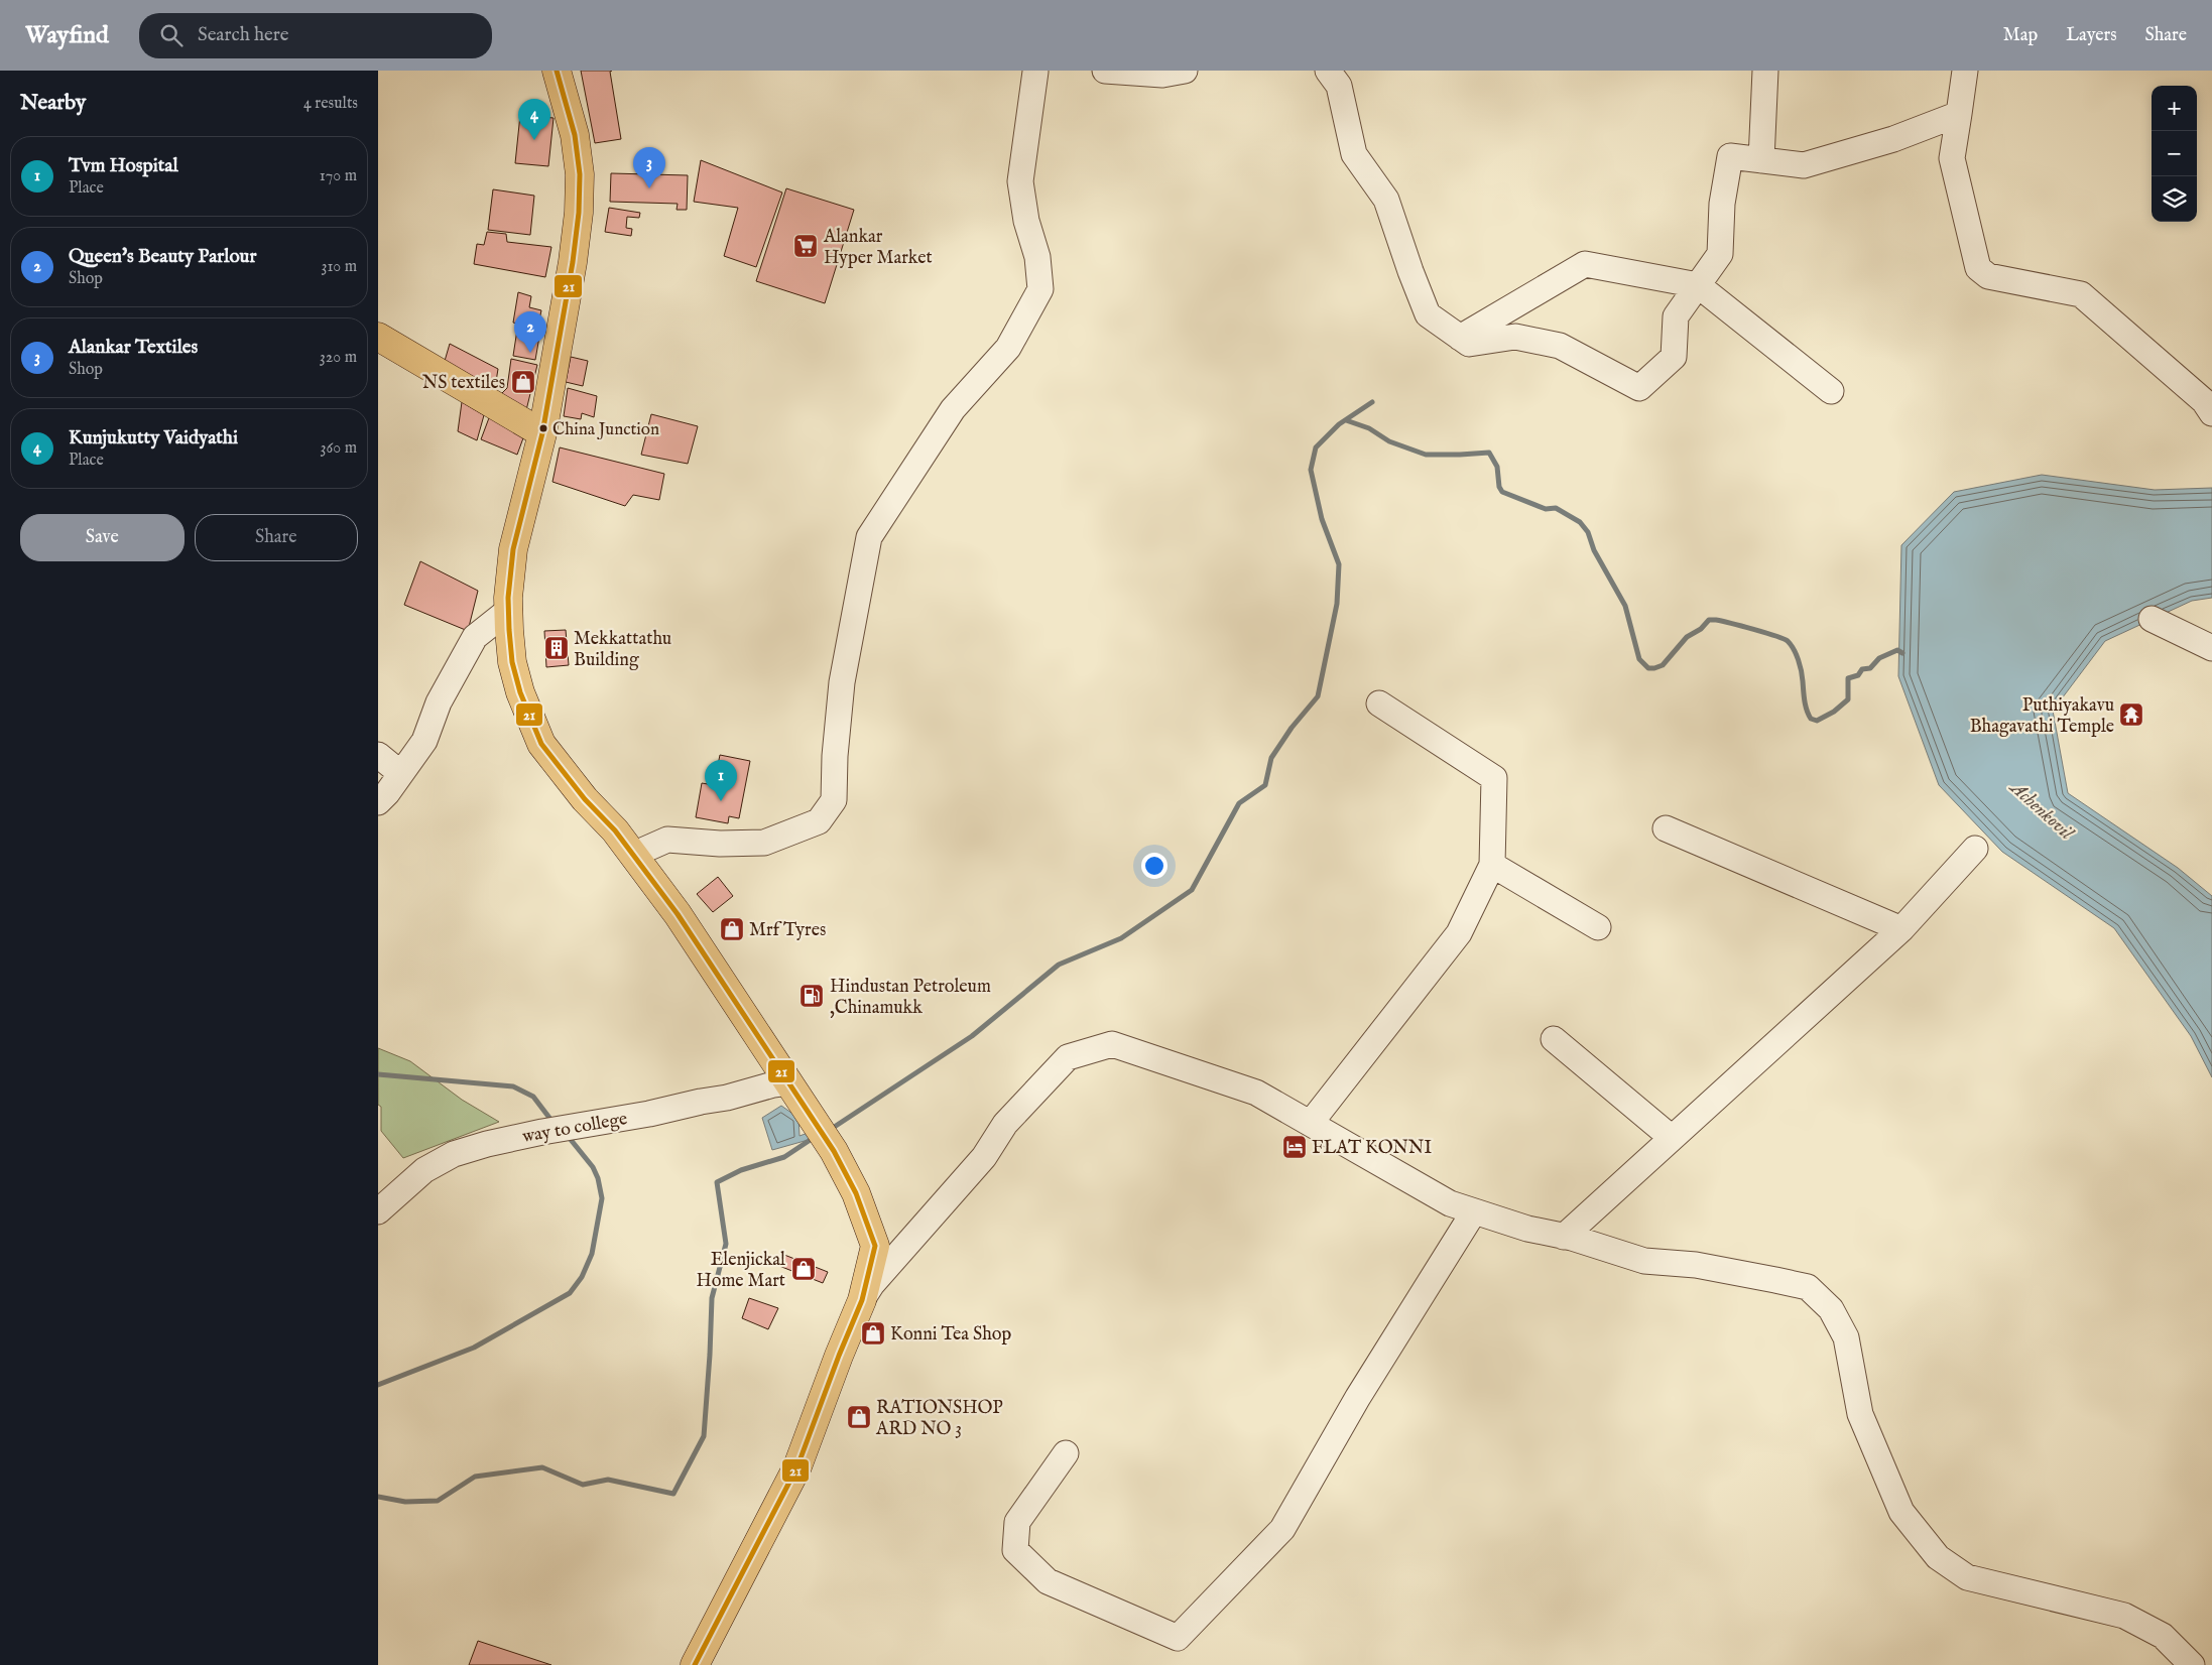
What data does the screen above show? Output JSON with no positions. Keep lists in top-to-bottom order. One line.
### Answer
{"streets":{"street":["way to college"]},"water":["Achenkovil"],"places":{"supermarket":["Alankar Hyper Market"],"shop":["NS textiles","Mrf Tyres","Elenjickal Home Mart","Konni Tea Shop","RATIONSHOP ARD NO 3"],"other":["China Junction"],"building":["Mekkattathu Building"],"temple":["Puthiyakavu Bhagavathi Temple"],"fuel station":["Hindustan Petroleum ,Chinamukk"],"hotel":["FLAT KONNI"]},"lines":["transit line 21"],"page":{"header":"Wayfind","search":"Search here","nav":["Map","Layers","Share"],"heading":["Nearby","4 results"],"map_buttons":["+","−"],"pins":["4","3","2","1"],"list":[{"mark":"1","name":"Tvm Hospital","note":"Place","value":"170 m"},{"mark":"2","name":"Queen's Beauty Parlour","note":"Shop","value":"310 m"},{"mark":"3","name":"Alankar Textiles","note":"Shop","value":"320 m"},{"mark":"4","name":"Kunjukutty Vaidyathi","note":"Place","value":"360 m"}],"buttons":["Save","Share"]}}
